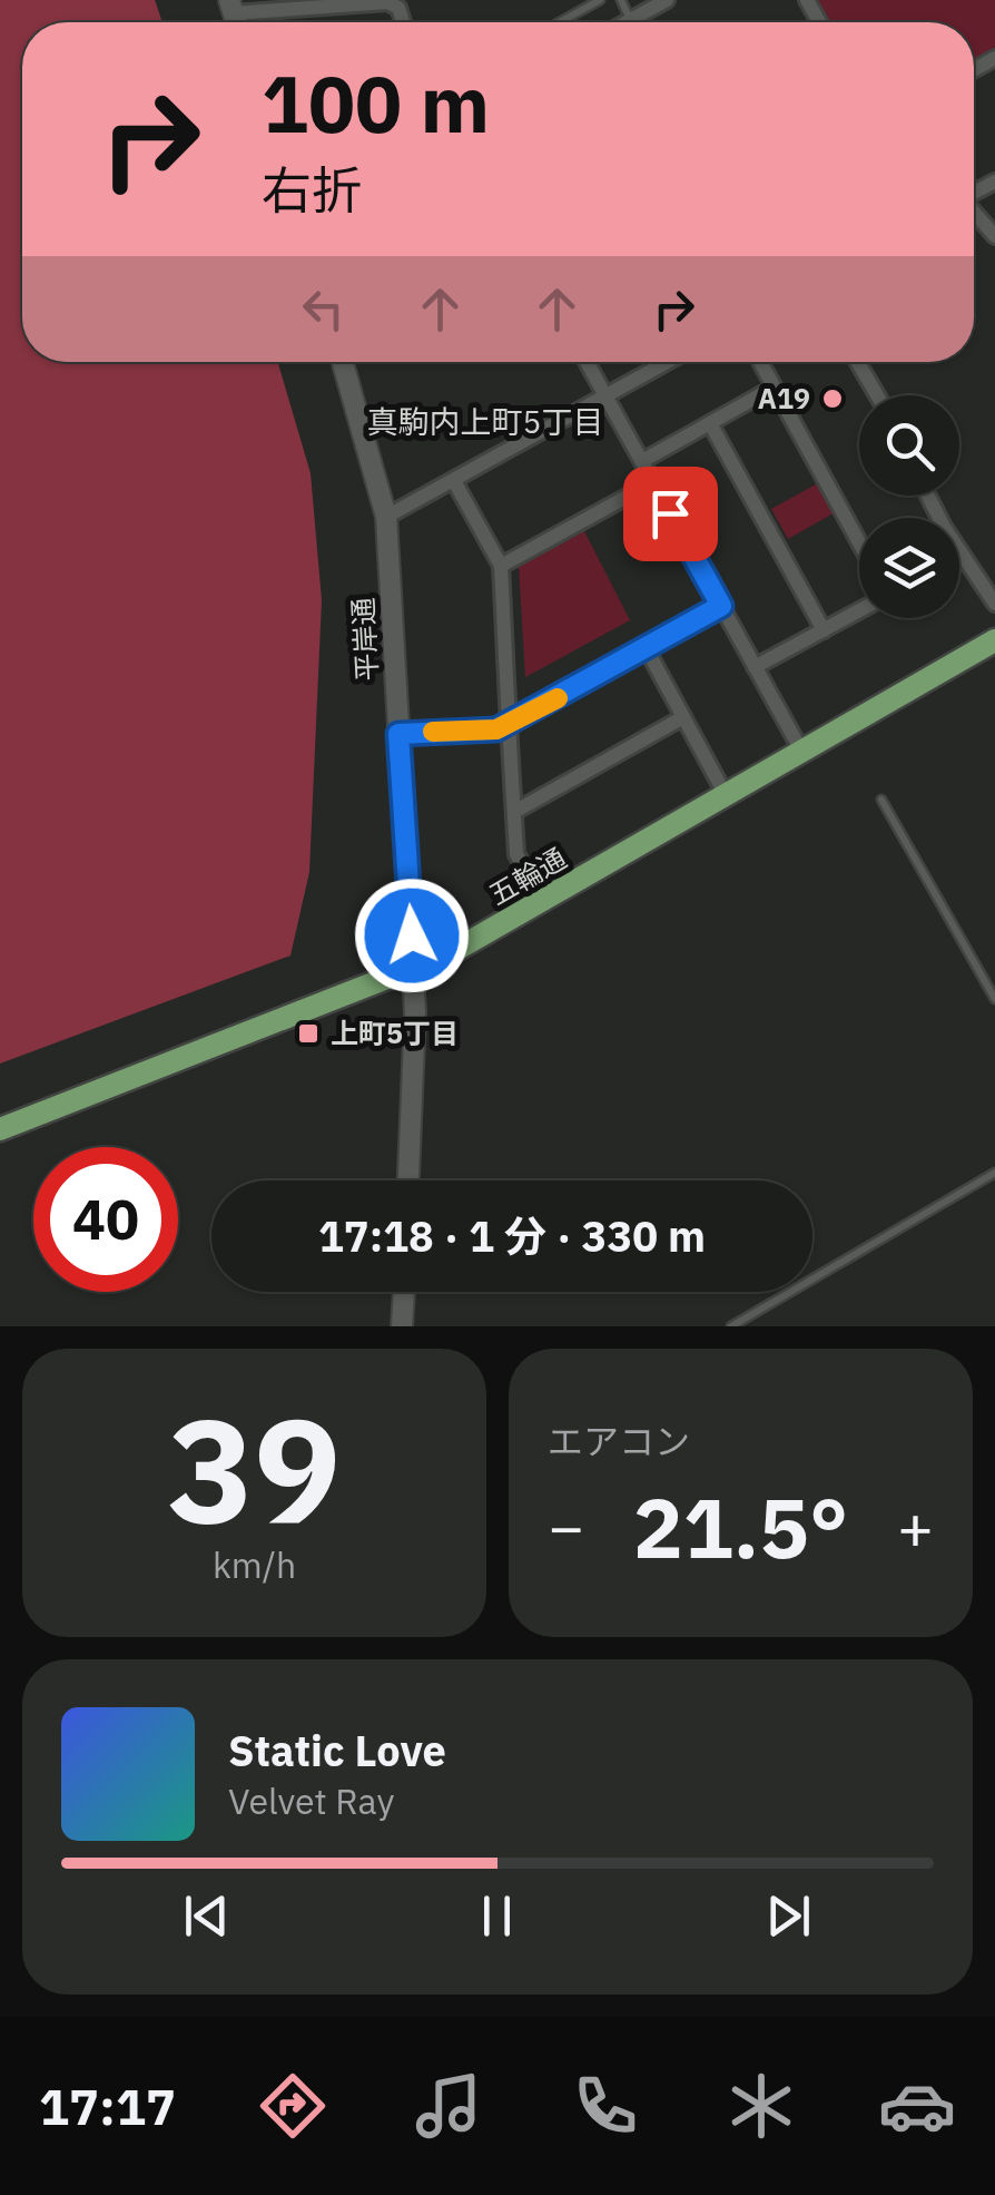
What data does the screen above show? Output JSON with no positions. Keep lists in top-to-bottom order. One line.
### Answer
{"streets":{"main road":["五輪通"],"street":["平岸通"]},"crossings":[["平岸通","五輪通"]],"districts":["真駒内上町5丁目"],"places":{"other":["A19"],"transit":["上町5丁目"]},"page":{"turn":["100 m","右折"],"limit":"40","trip":"17:18 · 1 分 · 330 m","tile":[["39","km/h"],"エアコン"],"heat":["−","21.5°","+"],"song":["Static Love","Velvet Ray"],"tabs":"17:17"}}
